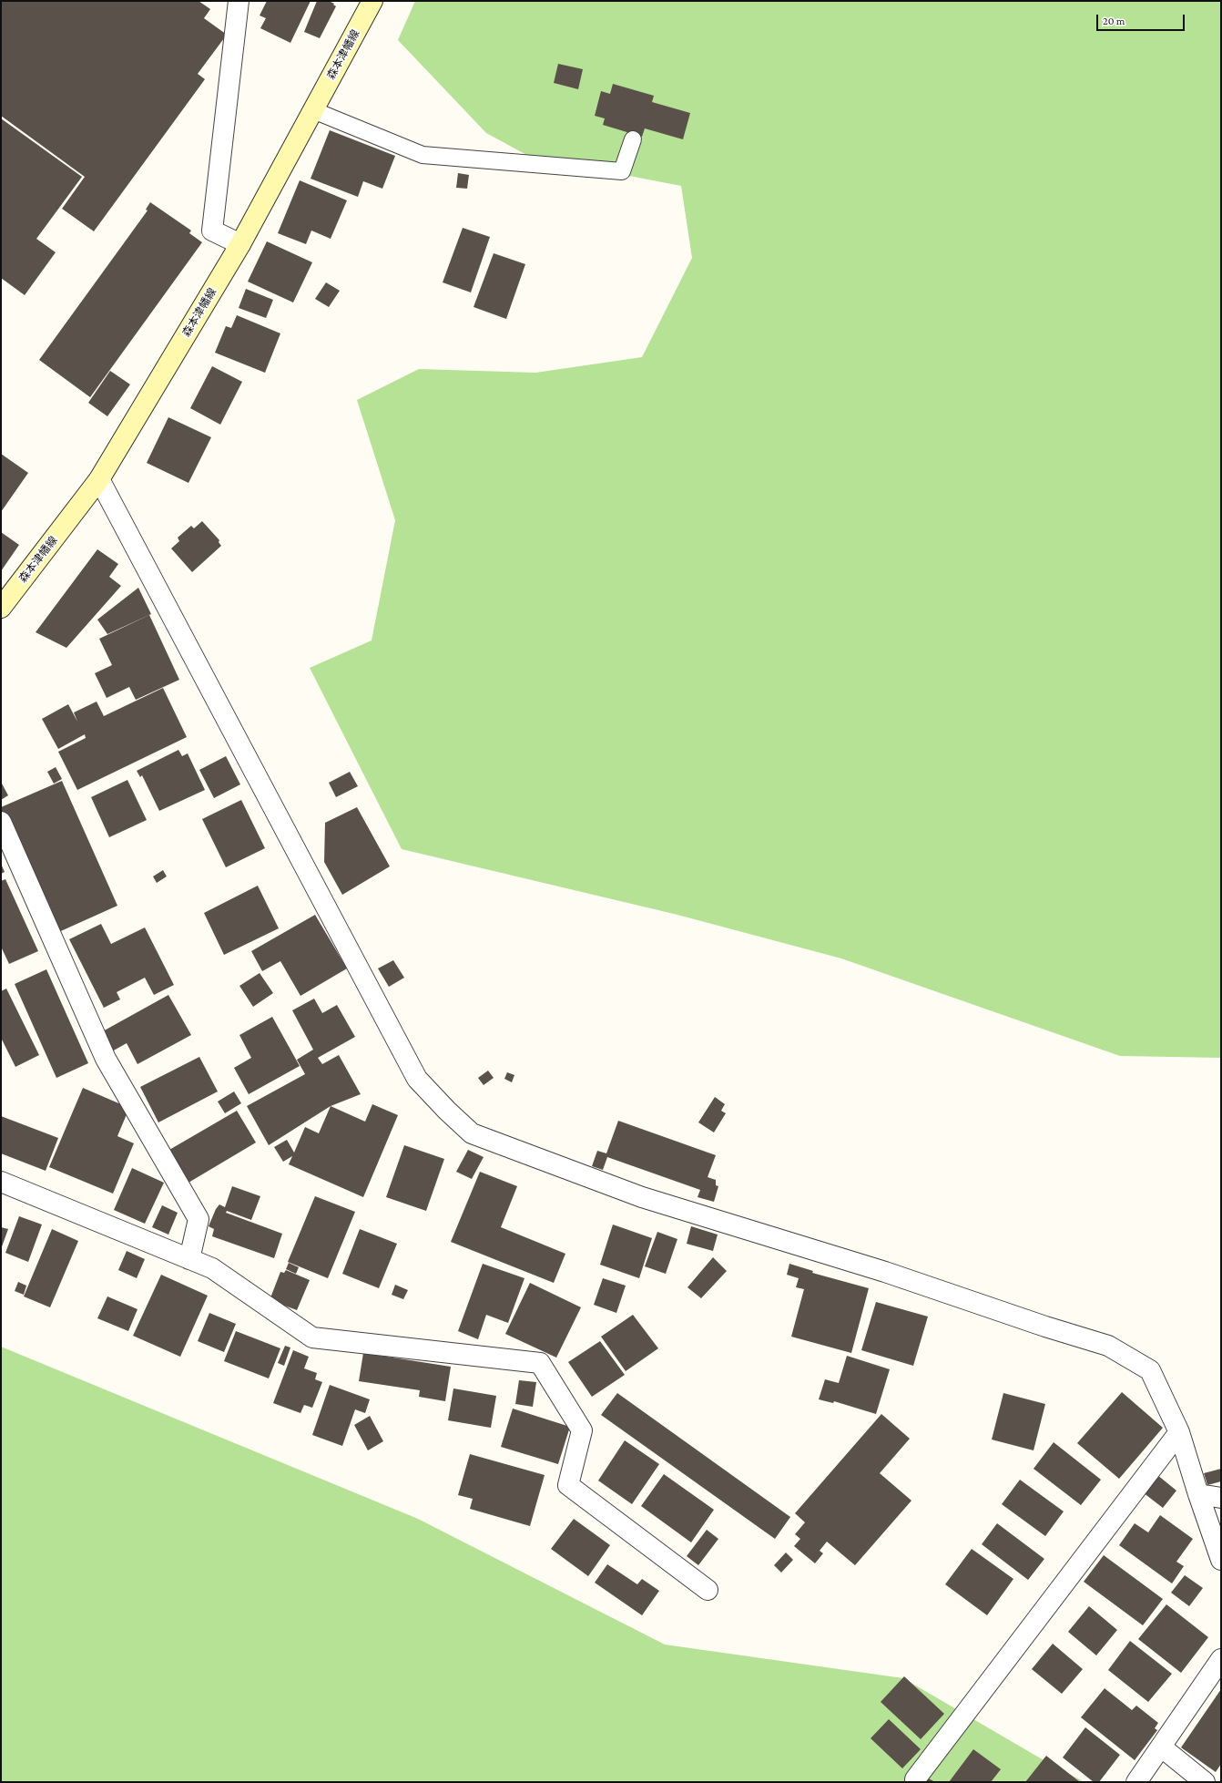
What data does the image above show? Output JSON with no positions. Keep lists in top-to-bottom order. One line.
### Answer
{"streets":{"main road":["森本津幡線"]},"scale_bar":"20 m"}
